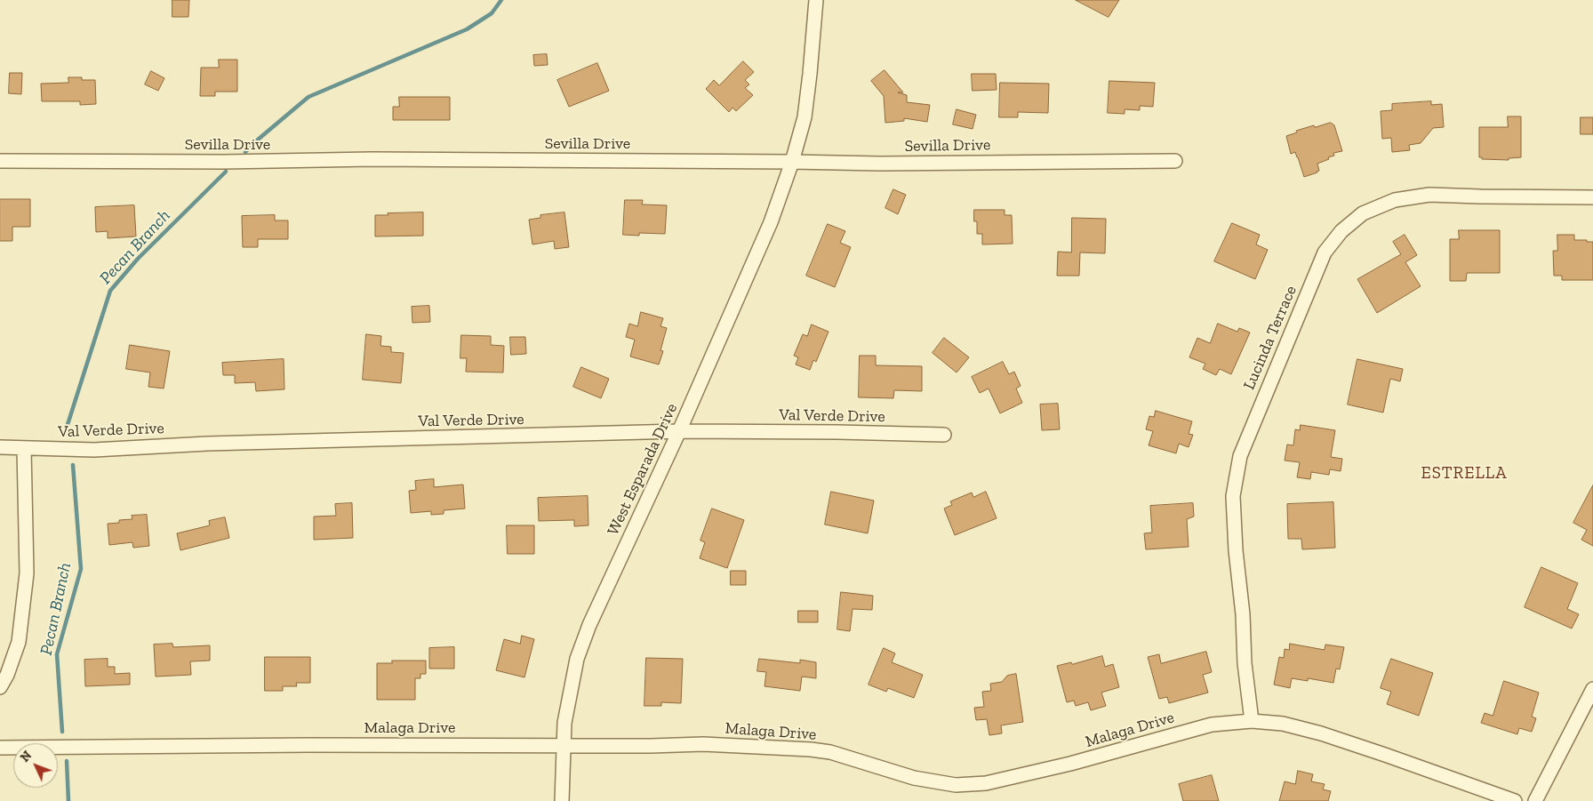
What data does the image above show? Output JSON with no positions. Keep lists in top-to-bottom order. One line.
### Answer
{"streets":{"street":["Sevilla Drive","Lucinda Terrace","Val Verde Drive","West Esparada Drive","Malaga Drive"]},"crossings":[["Sevilla Drive","West Esparada Drive"],["Lucinda Terrace","Malaga Drive"],["Val Verde Drive","West Esparada Drive"],["West Esparada Drive","Malaga Drive"]],"districts":["ESTRELLA"],"water":["Pecan Branch"],"north":"top left"}
